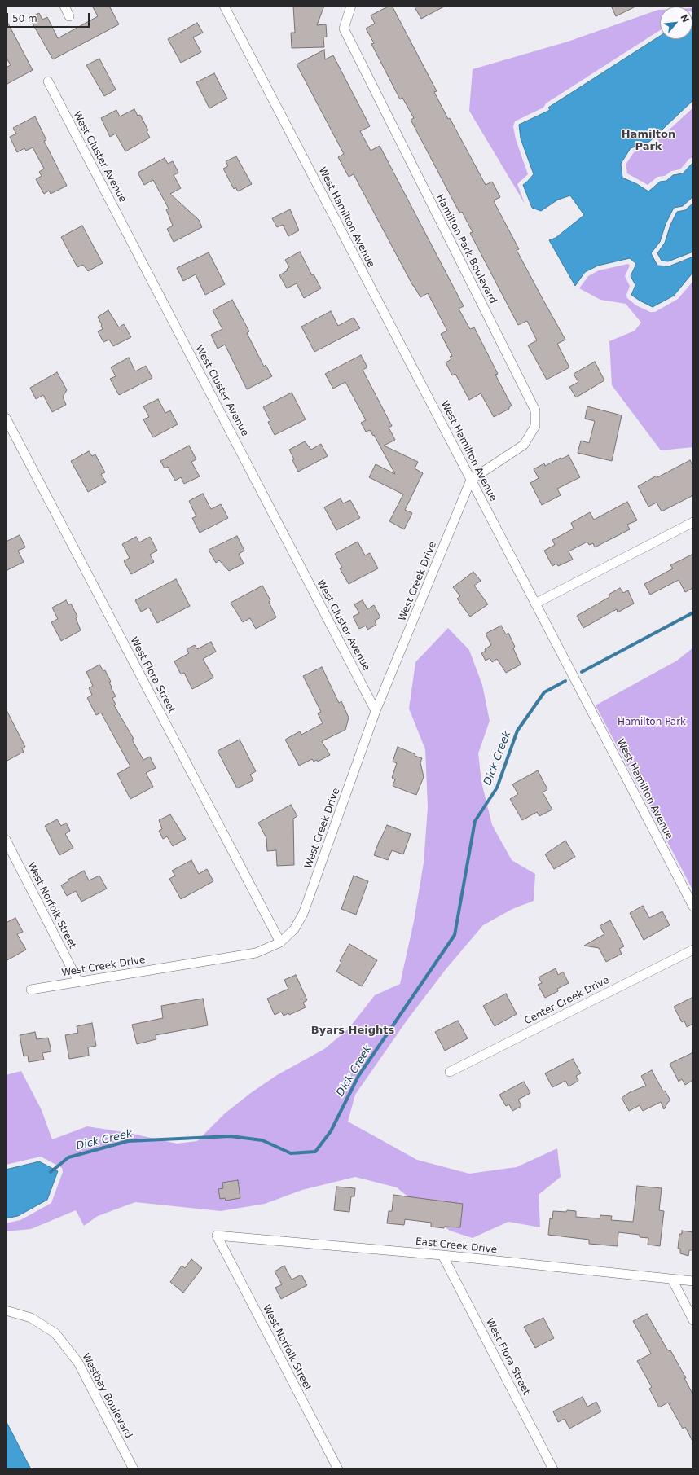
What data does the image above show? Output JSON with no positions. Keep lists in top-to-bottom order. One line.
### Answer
{"streets":{"street":["West Cluster Avenue","West Hamilton Avenue","Hamilton Park Boulevard","West Creek Drive","West Flora Street","West Norfolk Street","Center Creek Drive","East Creek Drive","Westbay Boulevard"]},"crossings":[["West Cluster Avenue","West Creek Drive"],["West Hamilton Avenue","Hamilton Park Boulevard"],["West Hamilton Avenue","West Creek Drive"],["Hamilton Park Boulevard","West Creek Drive"],["West Creek Drive","West Flora Street"],["West Creek Drive","West Norfolk Street"],["West Flora Street","East Creek Drive"],["West Norfolk Street","East Creek Drive"]],"districts":["Hamilton Park","Byars Heights"],"water":["Dick Creek"],"parks":["Hamilton Park"],"scale_bar":"50 m","north":"top right"}
